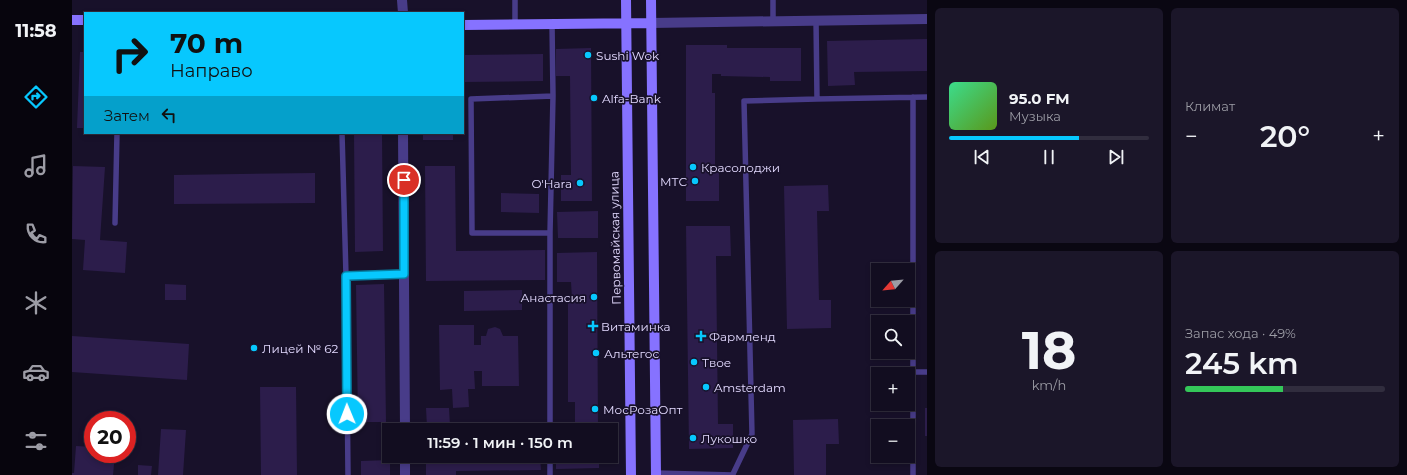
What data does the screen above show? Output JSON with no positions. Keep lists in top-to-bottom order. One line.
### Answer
{"streets":{"main road":["Первомайская улица"]},"places":{"other":["Sushi Wok","Alfa-Bank","Красолоджи","МТС","O'Hara","Анастасия","Лицей № 62","Альтегос","Твое","Amsterdam","МосРозаОпт","Лукошко"],"health":["Витаминка","Фармленд"]},"north":"bottom left","page":{"tabs":"11:58","tile":["Климат",["18","km/h"],["Запас хода · 49%","245 km"]],"turn":["70 m","Направо"],"song":["95.0 FM","Музыка"],"then":"Затем","heat":["−","20°","+"],"map_buttons":["+","−"],"limit":"20","trip":"11:59 · 1 мин · 150 m"}}
